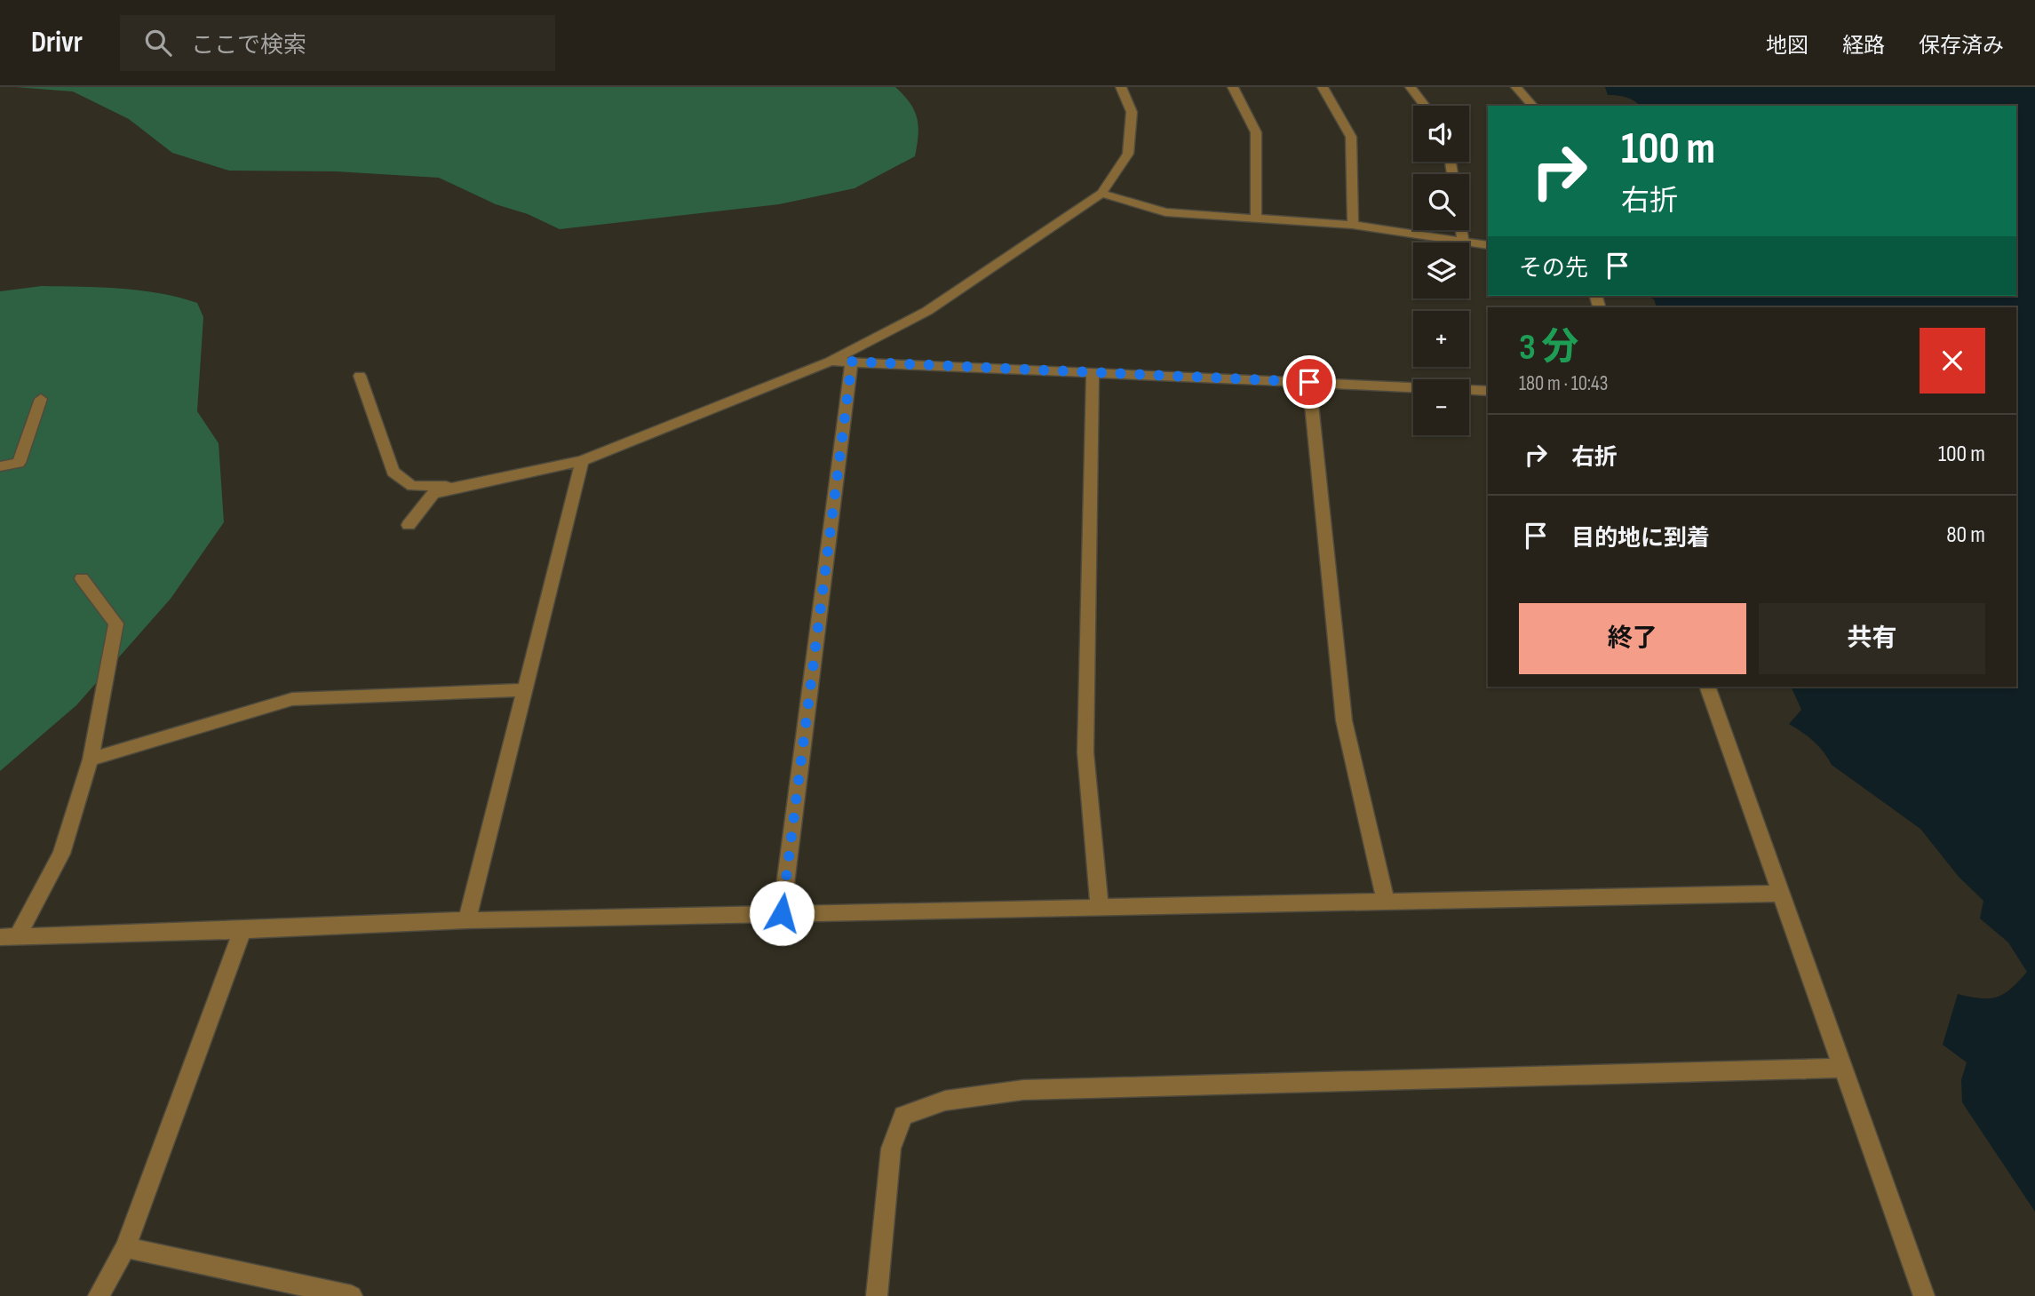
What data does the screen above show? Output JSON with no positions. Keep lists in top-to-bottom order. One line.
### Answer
{"page":{"header":"Drivr","search":"ここで検索","nav":["地図","経路","保存済み"],"map_buttons":["+","−"],"turn":["100 m","右折"],"then":"その先","heading":["3 分","180 m · 10:43"],"list":[{"name":"右折","value":"100 m"},{"name":"目的地に到着","value":"80 m"}],"buttons":["終了","共有"]}}
